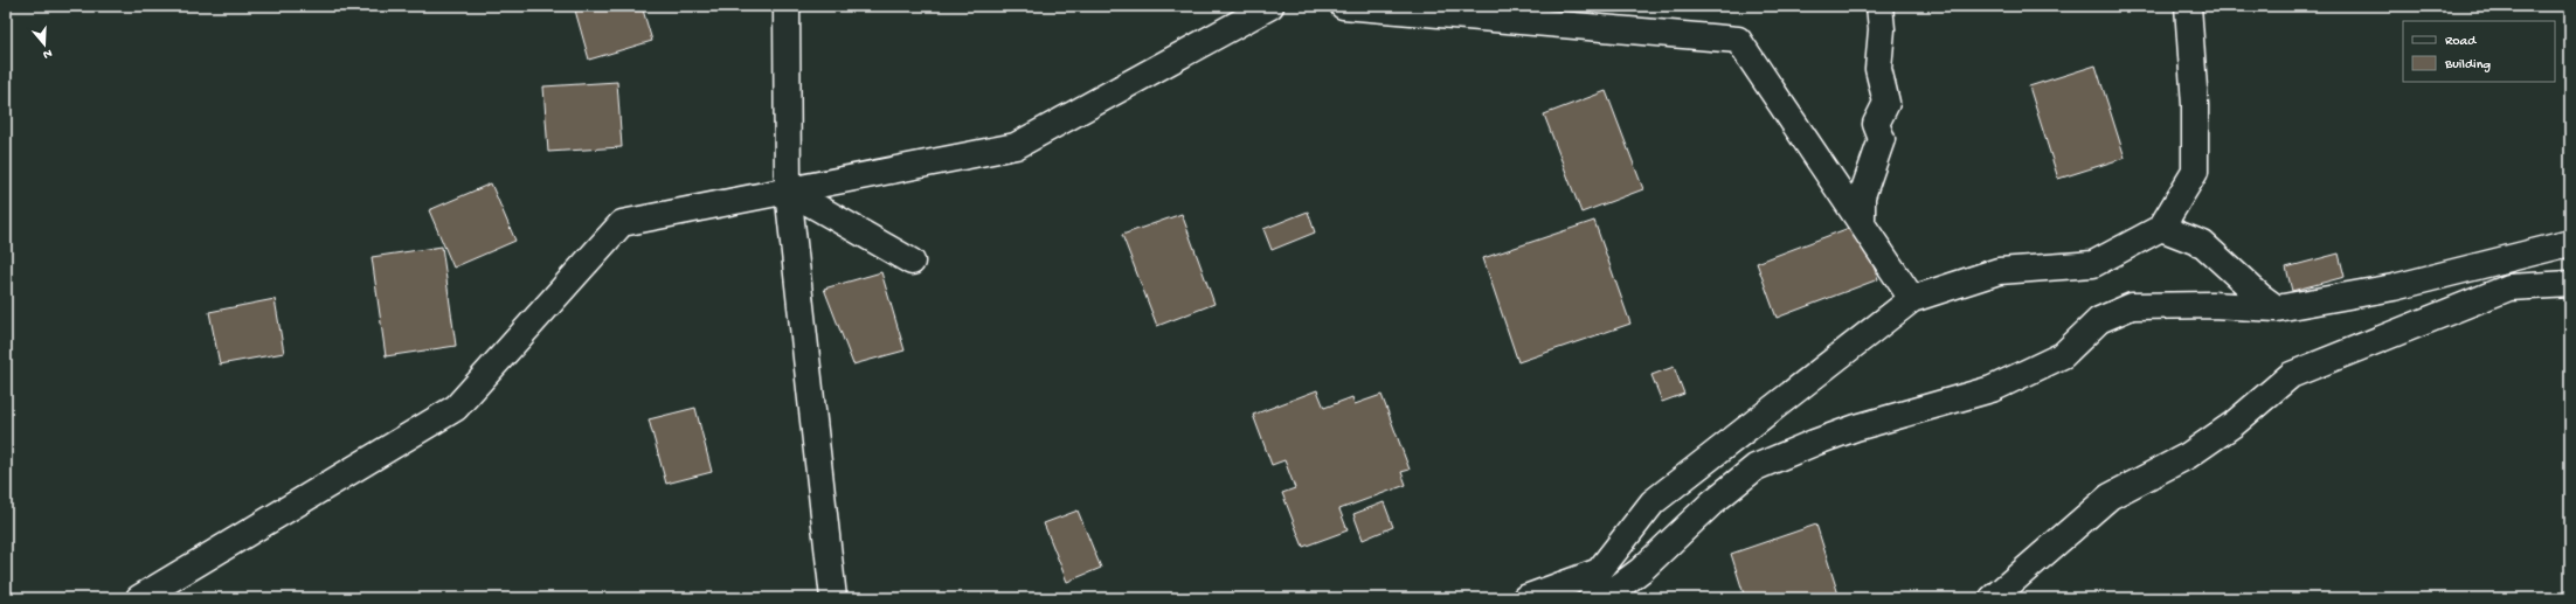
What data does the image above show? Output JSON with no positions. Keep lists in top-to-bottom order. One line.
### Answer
{"legend":["Road","Building"],"north":"bottom"}
